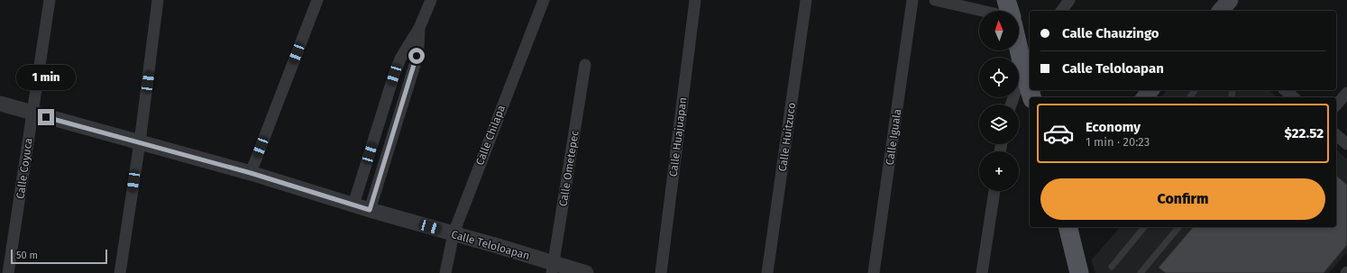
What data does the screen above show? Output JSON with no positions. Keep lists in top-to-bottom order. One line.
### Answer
{"streets":{"street":["Calle Chilapa","Calle Huajuapan","Calle Huitzuco","Calle Iguala","Calle Coyuca","Calle Ometepec","Calle Teloloapan"]},"crossings":[["Calle Chilapa","Calle Teloloapan"],["Calle Coyuca","Calle Teloloapan"],["Calle Ometepec","Calle Teloloapan"]],"scale_bar":"50 m","north":"top","page":{"map_buttons":"+","banner":["Calle Chauzingo","Calle Teloloapan"],"bubble":"1 min","list":[{"name":"Economy","note":"1 min · 20:23","value":"$22.52"}],"buttons":"Confirm","scale":"50 m"}}
